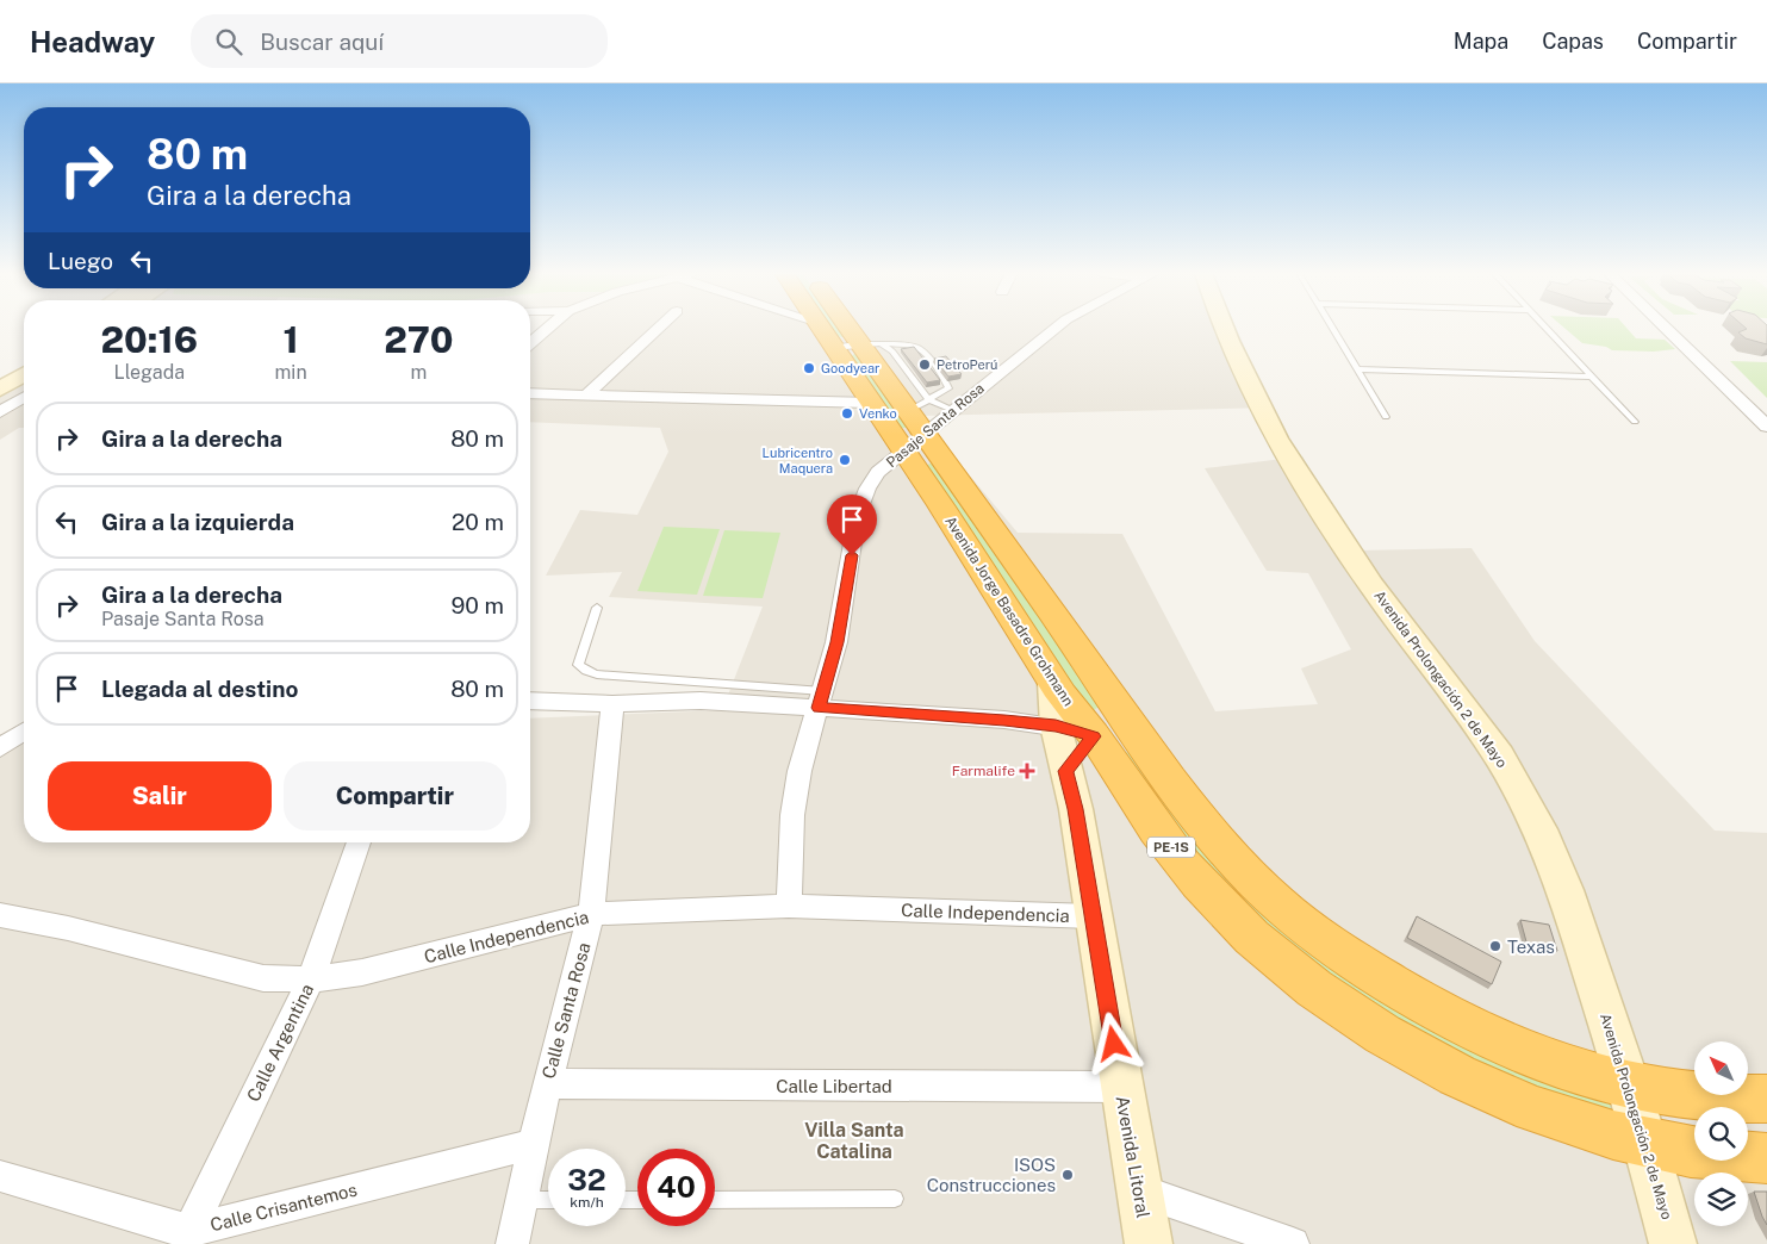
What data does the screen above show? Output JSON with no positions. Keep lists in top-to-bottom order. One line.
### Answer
{"streets":{"highway":["Avenida Jorge Basadre Grohmann","PE-1S"],"street":["Pasaje Santa Rosa","Avenida Prolongación 2 de Mayo","Calle Independencia","Calle Santa Rosa","Calle Argentina","Calle Libertad","Avenida Litoral","Calle Crisantemos"]},"crossings":[["Pasaje Santa Rosa","Avenida Jorge Basadre Grohmann"],["Pasaje Santa Rosa","Calle Independencia"],["Avenida Jorge Basadre Grohmann","Avenida Prolongación 2 de Mayo"],["Avenida Jorge Basadre Grohmann","Avenida Litoral"],["Calle Independencia","Calle Santa Rosa"],["Calle Independencia","Calle Argentina"],["Calle Independencia","Avenida Litoral"],["Calle Santa Rosa","Calle Libertad"],["Calle Santa Rosa","Calle Crisantemos"],["Calle Argentina","Calle Crisantemos"],["Calle Libertad","Avenida Litoral"]],"districts":["Villa Santa Catalina"],"places":{"other":["PetroPerú","Goodyear","Venko","Lubricentro Maquera","Texas","ISOS Construcciones"],"health":["Farmalife"]},"north":"top left","page":{"header":"Headway","search":"Buscar aquí","nav":["Mapa","Capas","Compartir"],"turn":["80 m","Gira a la derecha"],"then":"Luego","eta":["20:16","Llegada","1","min","270","m"],"list":[{"name":"Gira a la derecha","value":"80 m"},{"name":"Gira a la izquierda","value":"20 m"},{"name":"Gira a la derecha","note":"Pasaje Santa Rosa","value":"90 m"},{"name":"Llegada al destino","value":"80 m"}],"buttons":["Salir","Compartir"],"speed":"32 km/h","limit":"40"}}
